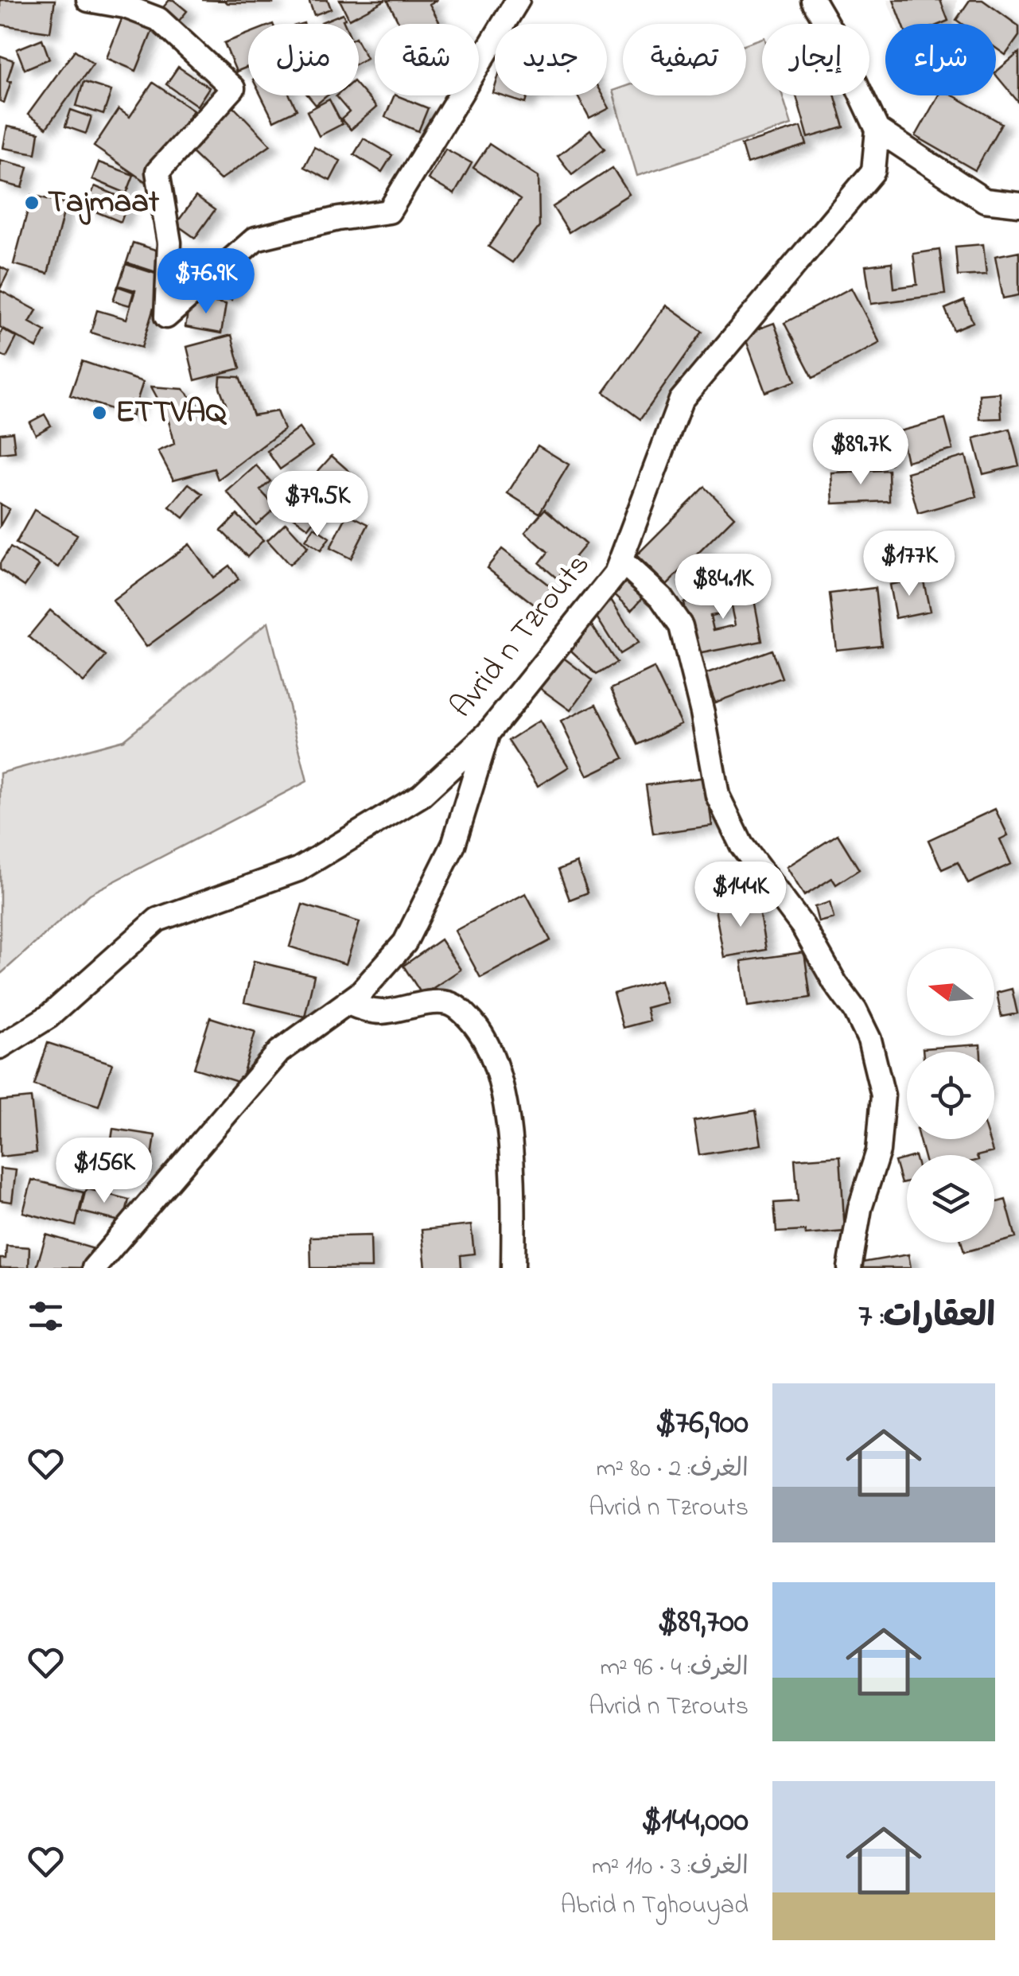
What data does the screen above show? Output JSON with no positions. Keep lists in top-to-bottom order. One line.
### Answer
{"streets":{"street":["Avrid n Tzrouts"]},"places":["Tajmaat","ETTVAQ"],"north":"left","page":{"chip":["شراء","إيجار","تصفية","جديد","شقة","منزل"],"price":["$76.9K","$89.7K","$79.5K","$177K","$84.1K","$144K","$156K"],"heading":"العقارات: 7","list":[{"name":"$76,900","note":"الغرف: 2 · 80 m² · Avrid n Tzrouts"},{"name":"$89,700","note":"الغرف: 4 · 96 m² · Avrid n Tzrouts"},{"name":"$144,000","note":"الغرف: 3 · 110 m² · Abrid n Tghouyad"}]}}
